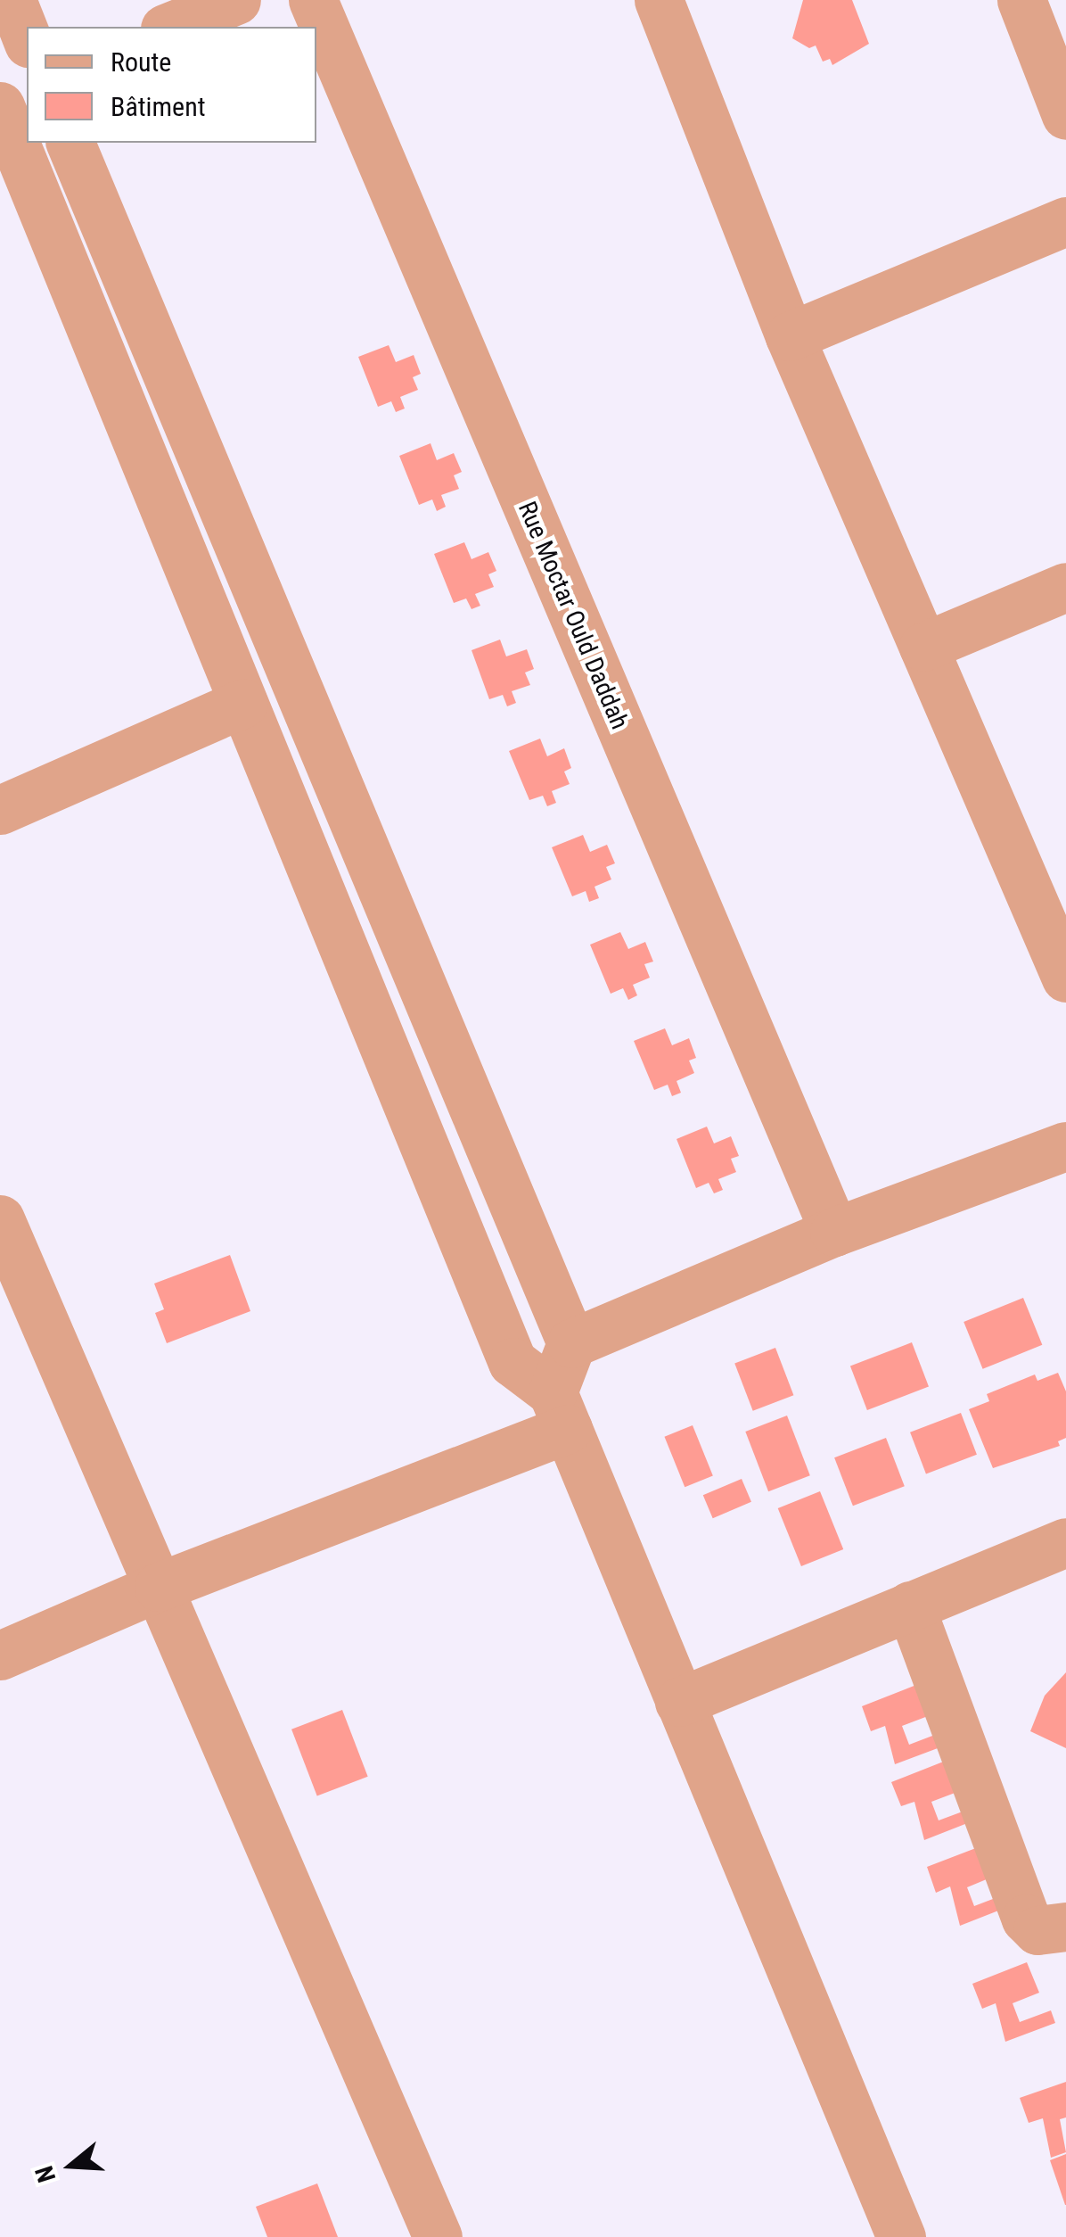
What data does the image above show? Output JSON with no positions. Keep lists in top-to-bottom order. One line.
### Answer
{"streets":{"street":["Rue Moctar Ould Daddah"]},"legend":["Route","Bâtiment"],"north":"left"}
